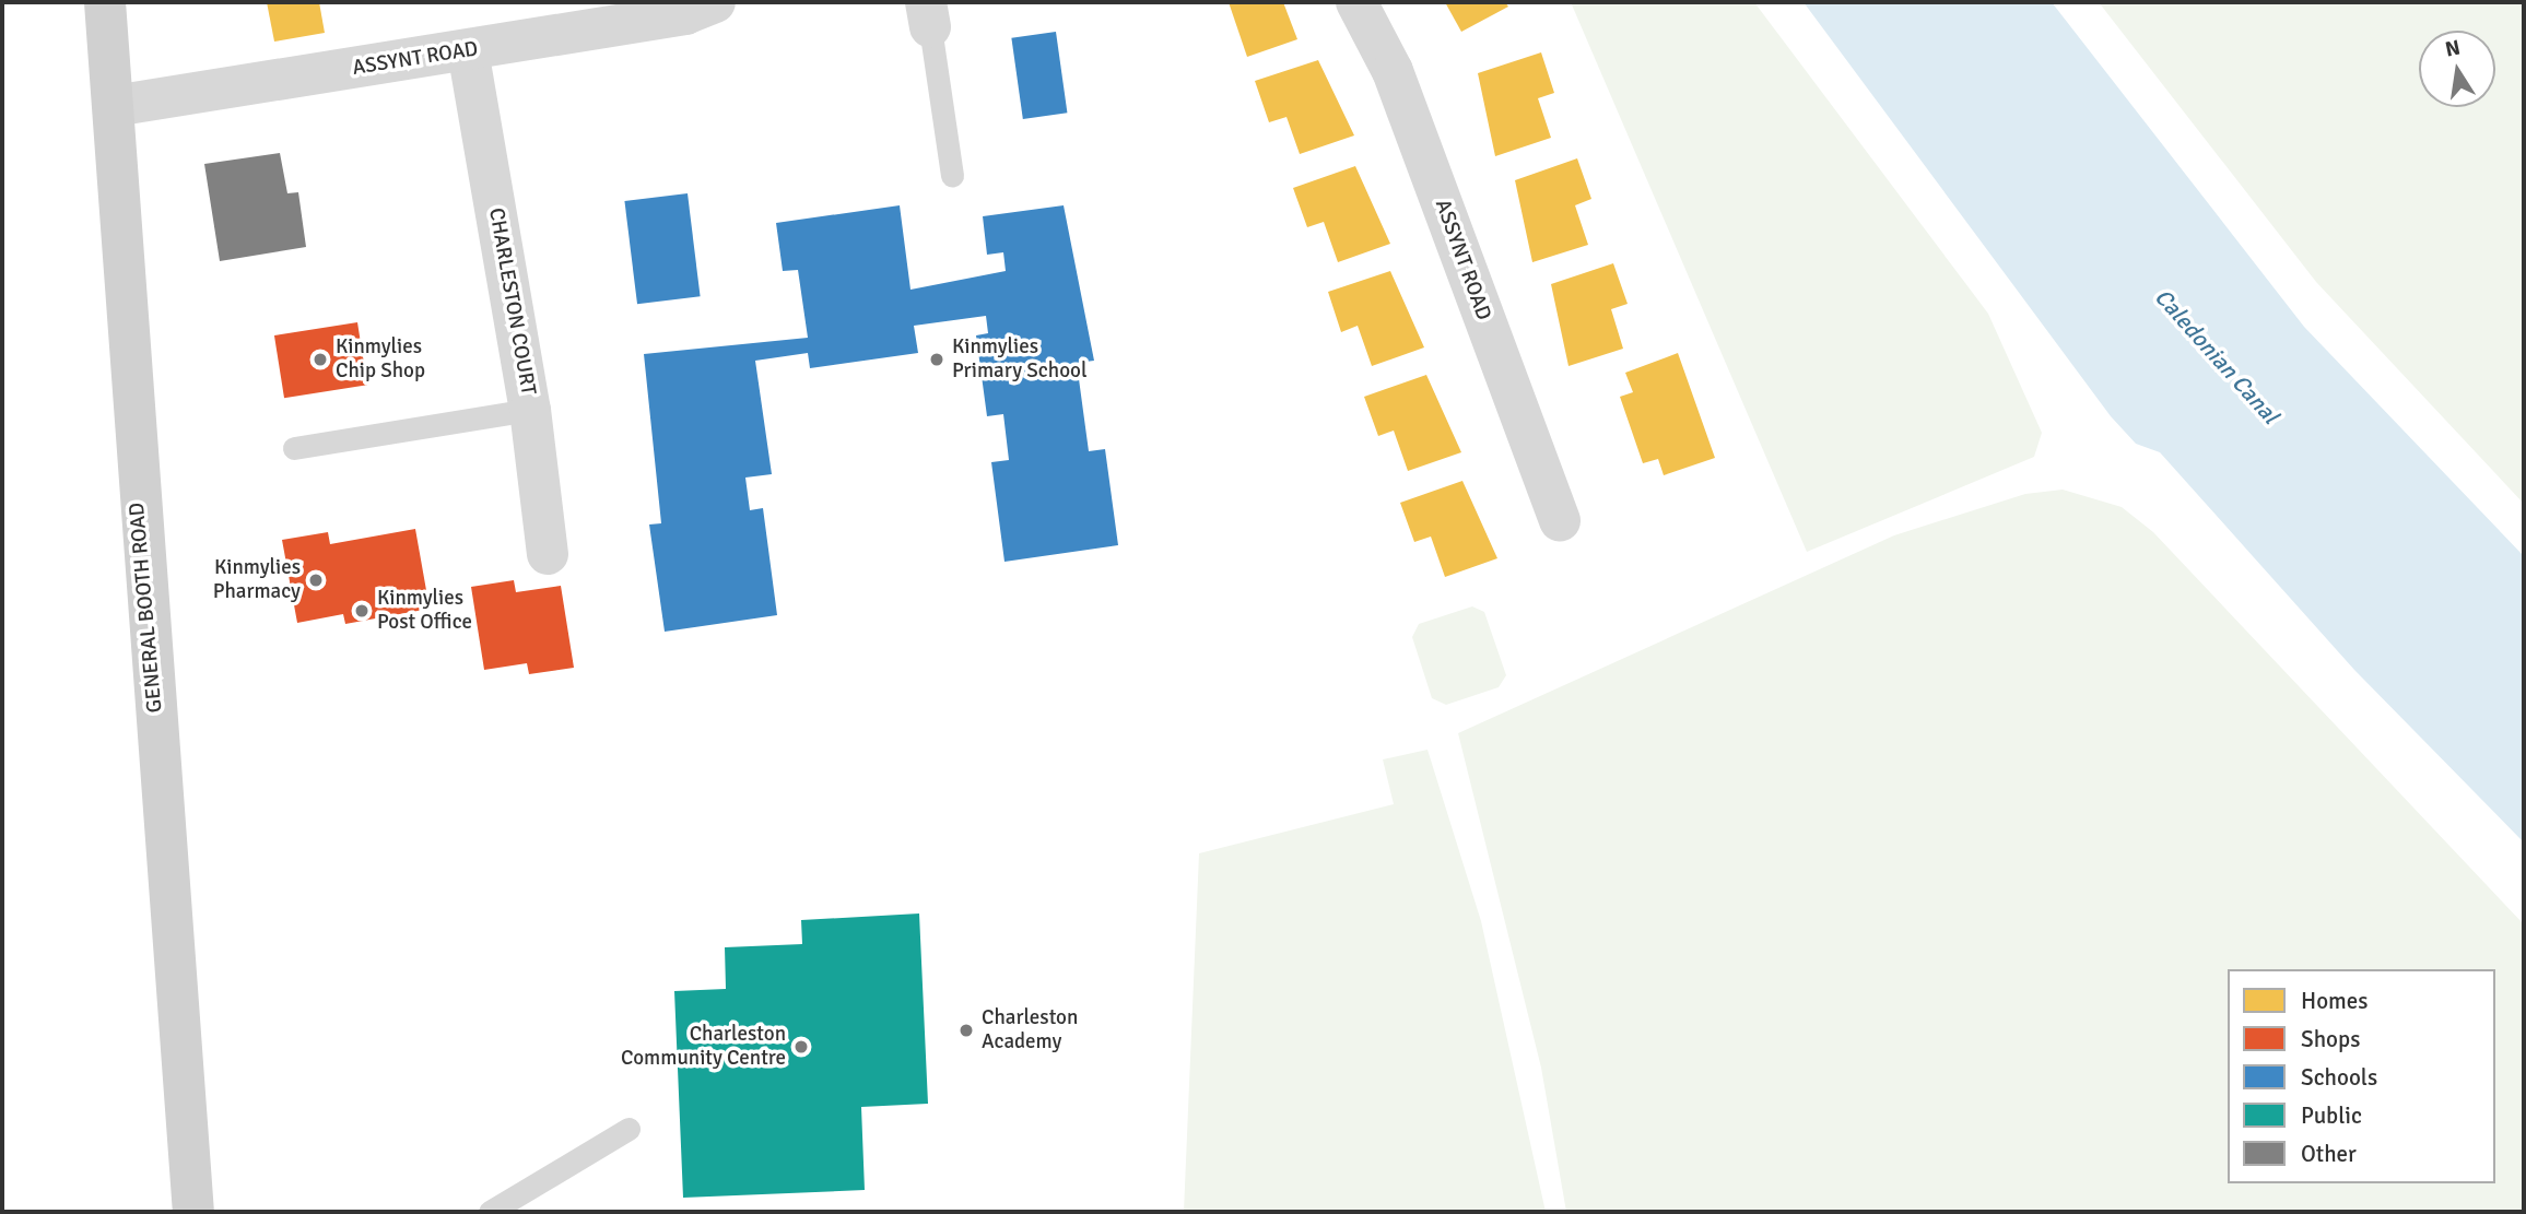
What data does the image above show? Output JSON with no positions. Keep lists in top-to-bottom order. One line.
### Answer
{"streets":{"street":["ASSYNT ROAD","CHARLESTON COURT","GENERAL BOOTH ROAD"]},"crossings":[["ASSYNT ROAD","CHARLESTON COURT"],["ASSYNT ROAD","GENERAL BOOTH ROAD"]],"water":["Caledonian Canal"],"places":["Kinmylies Chip Shop","Kinmylies Primary School","Kinmylies Pharmacy","Kinmylies Post Office","Charleston Academy","Charleston Community Centre"],"legend":["Homes","Shops","Schools","Public","Other"],"north":"top"}
